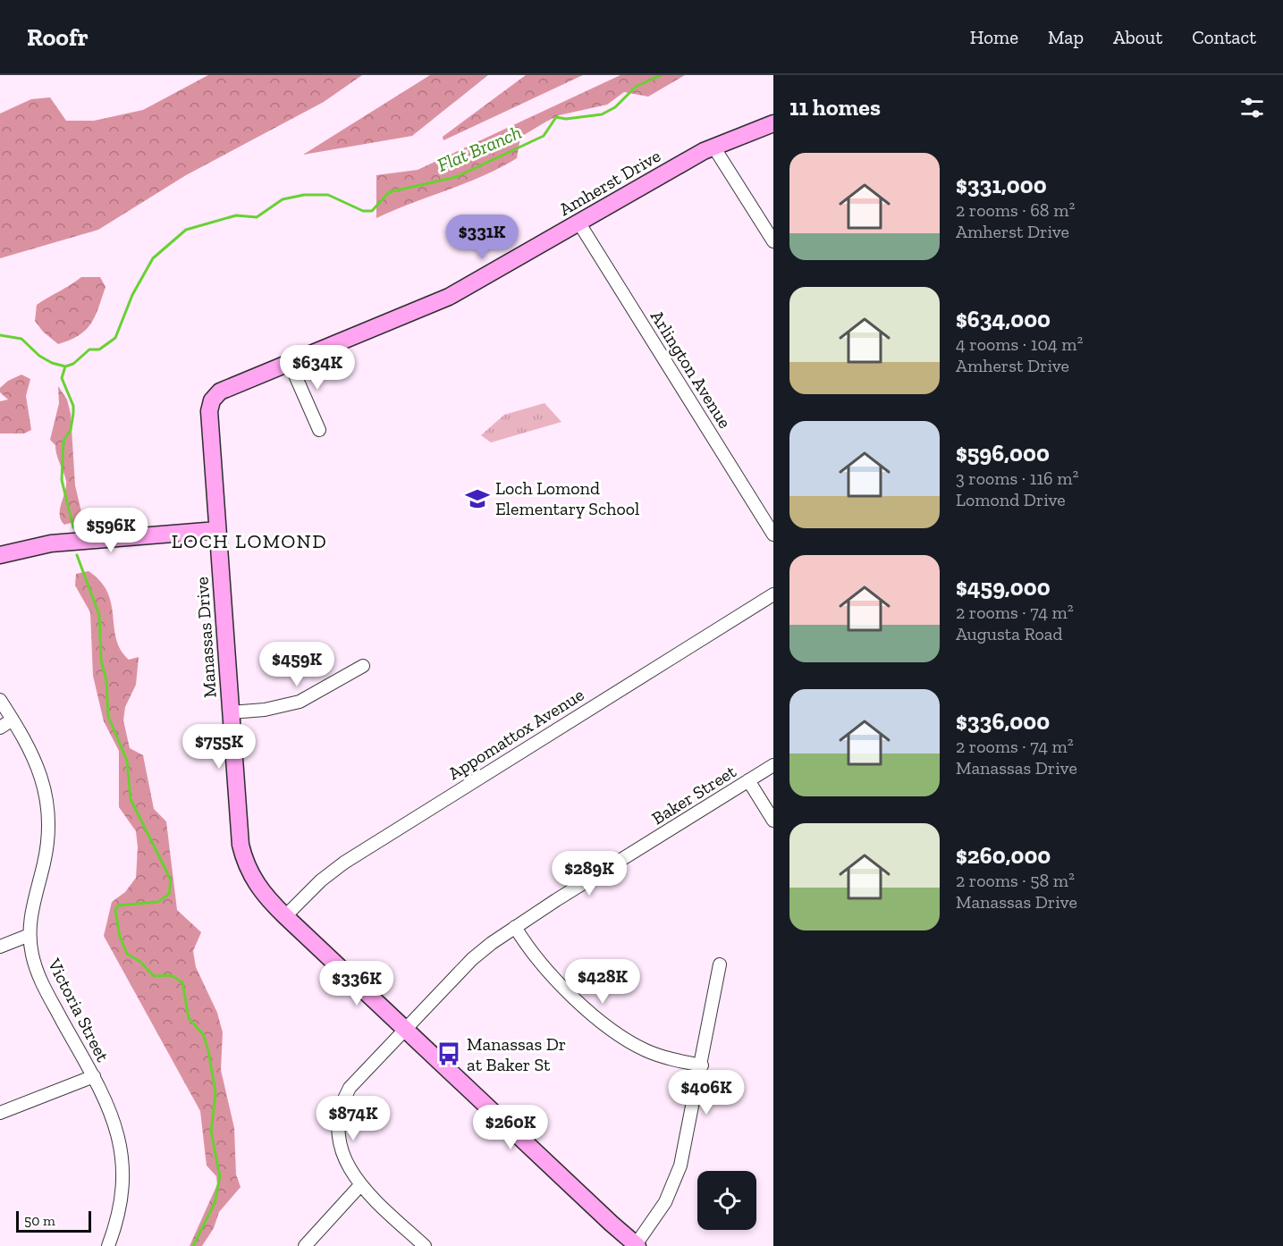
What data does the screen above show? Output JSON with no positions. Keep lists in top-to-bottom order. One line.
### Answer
{"streets":{"main road":["Amherst Drive","Manassas Drive"],"street":["Arlington Avenue","Appomattox Avenue","Baker Street","Victoria Street"]},"crossings":[["Amherst Drive","Arlington Avenue"],["Amherst Drive","Manassas Drive"],["Manassas Drive","Appomattox Avenue"],["Manassas Drive","Baker Street"]],"districts":["LOCH LOMOND"],"water":["Flat Branch"],"places":{"school or university":["Loch Lomond Elementary School"],"bus stop":["Manassas Dr at Baker St"]},"scale_bar":"50 m","page":{"header":"Roofr","nav":["Home","Map","About","Contact"],"heading":"11 homes","list":[{"name":"$331,000","note":"2 rooms · 68 m² · Amherst Drive"},{"name":"$634,000","note":"4 rooms · 104 m² · Amherst Drive"},{"name":"$596,000","note":"3 rooms · 116 m² · Lomond Drive"},{"name":"$459,000","note":"2 rooms · 74 m² · Augusta Road"},{"name":"$336,000","note":"2 rooms · 74 m² · Manassas Drive"},{"name":"$260,000","note":"2 rooms · 58 m² · Manassas Drive"}],"price":["$331K","$634K","$596K","$459K","$755K","$289K","$428K","$336K","$406K","$874K","$260K"],"scale":"50 m"}}
